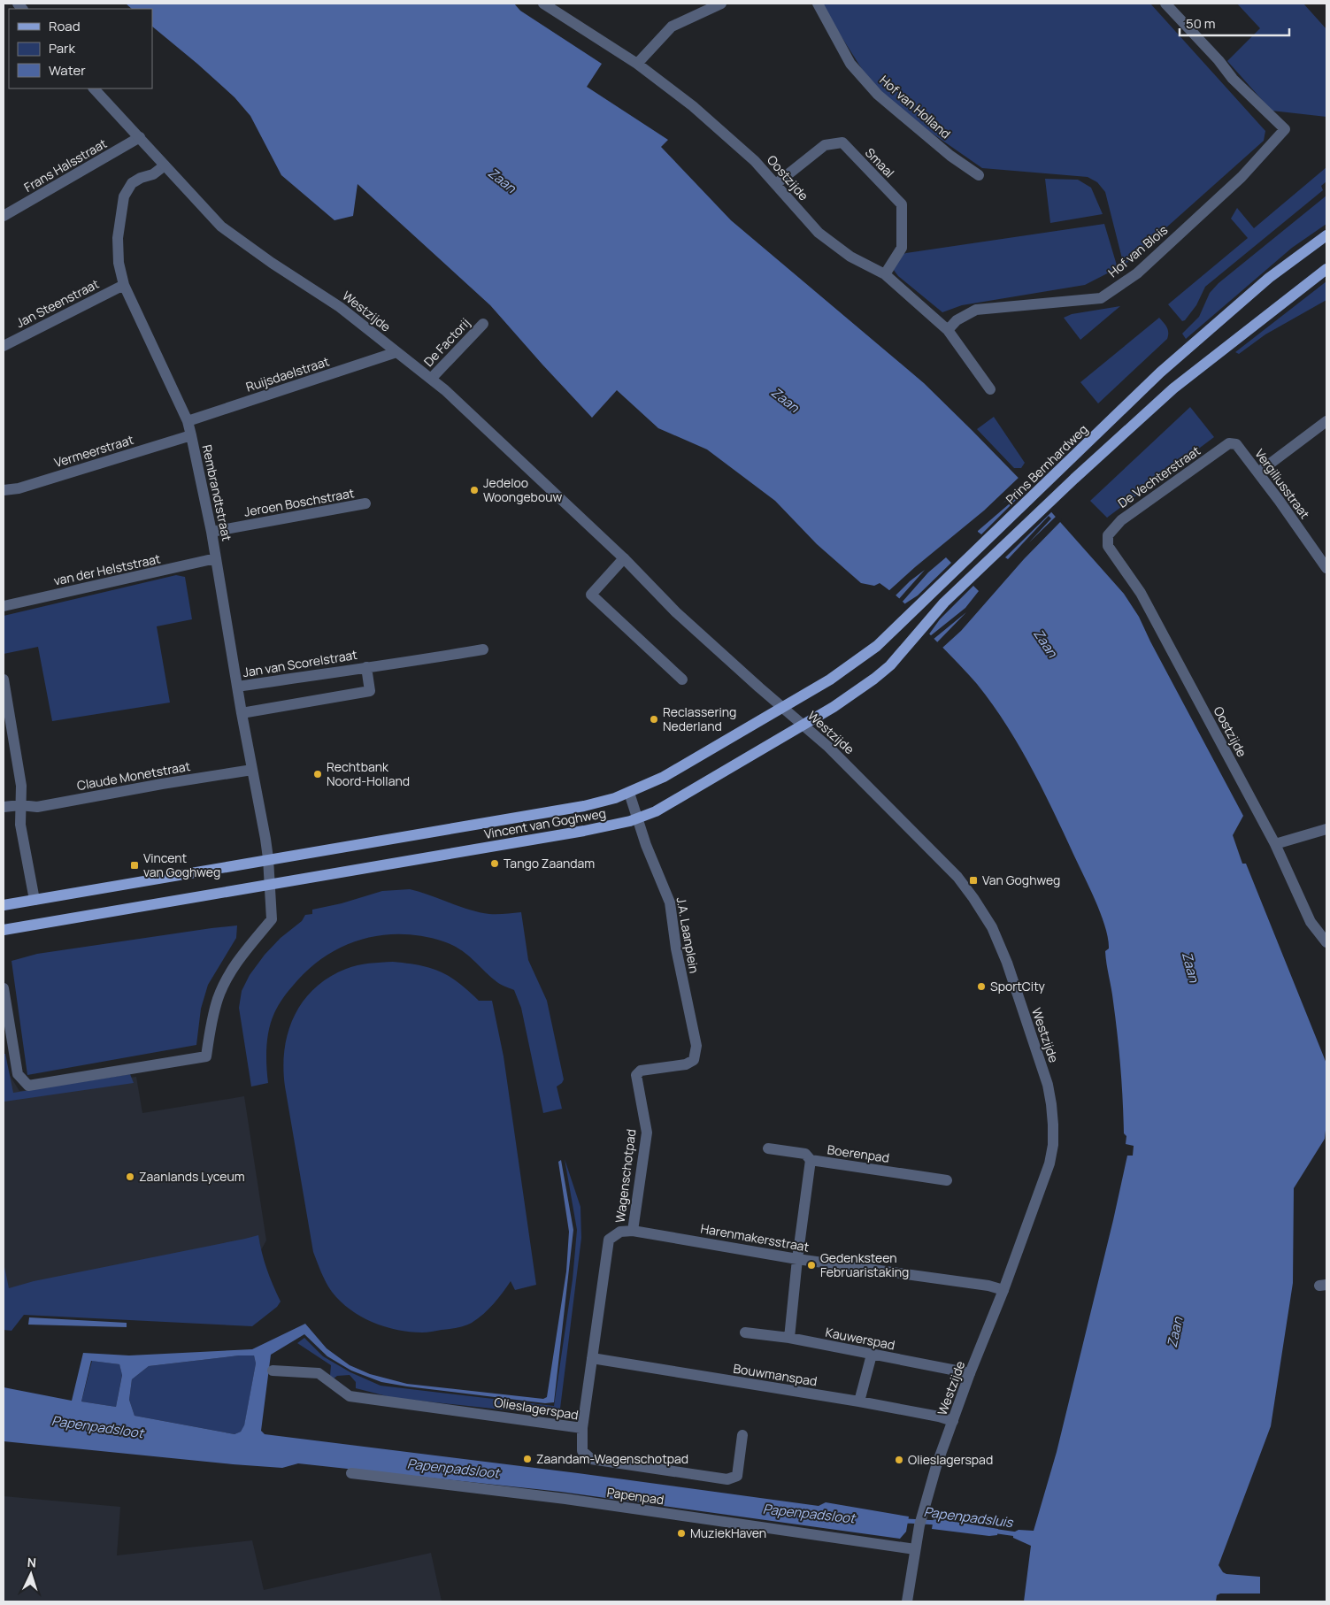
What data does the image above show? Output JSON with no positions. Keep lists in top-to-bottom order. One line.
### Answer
{"streets":{"main road":["Prins Bernhardweg","Vincent van Goghweg"],"street":["Hof van Holland","Smaal","Frans Halsstraat","Oostzijde","Hof van Blois","Jan Steenstraat","Westzijde","De Factorij","Ruijsdaelstraat","Vermeerstraat","De Vechterstraat","Vergiliusstraat","Rembrandtstraat","Jeroen Boschstraat","van der Helststraat","Jan van Scorelstraat","Claude Monetstraat","J.A. Laanplein","Boerenpad","Wagenschotpad","Harenmakersstraat","Kauwerspad","Bouwmanspad","Olieslagerspad","Papenpad"]},"crossings":[["Smaal","Oostzijde"],["Frans Halsstraat","Westzijde"],["Oostzijde","Hof van Blois"],["Oostzijde","De Vechterstraat"],["Jan Steenstraat","Rembrandtstraat"],["Westzijde","De Factorij"],["Westzijde","Ruijsdaelstraat"],["Westzijde","Prins Bernhardweg"],["Westzijde","Rembrandtstraat"],["Westzijde","Vincent van Goghweg"],["Westzijde","Harenmakersstraat"],["Westzijde","Kauwerspad"],["Westzijde","Bouwmanspad"],["Westzijde","Papenpad"],["Ruijsdaelstraat","Rembrandtstraat"],["Vermeerstraat","Rembrandtstraat"],["Prins Bernhardweg","Vincent van Goghweg"],["De Vechterstraat","Vergiliusstraat"],["Rembrandtstraat","Jeroen Boschstraat"],["Rembrandtstraat","van der Helststraat"],["Rembrandtstraat","Jan van Scorelstraat"],["Rembrandtstraat","Claude Monetstraat"],["Rembrandtstraat","Vincent van Goghweg"],["Vincent van Goghweg","J.A. Laanplein"],["J.A. Laanplein","Wagenschotpad"],["Wagenschotpad","Harenmakersstraat"],["Wagenschotpad","Bouwmanspad"],["Wagenschotpad","Olieslagerspad"]],"water":["Zaan","Papenpadsloot","Papenpadsluis"],"places":{"other":["Jedeloo Woongebouw","Reclassering Nederland","Rechtbank Noord-Holland","Tango Zaandam","SportCity","Zaanlands Lyceum","Gedenksteen Februaristaking","Zaandam-Wagenschotpad","Olieslagerspad","MuziekHaven"],"transit":["Vincent van Goghweg","Van Goghweg"]},"legend":["Road","Park","Water"],"scale_bar":"50 m","north":"top"}
